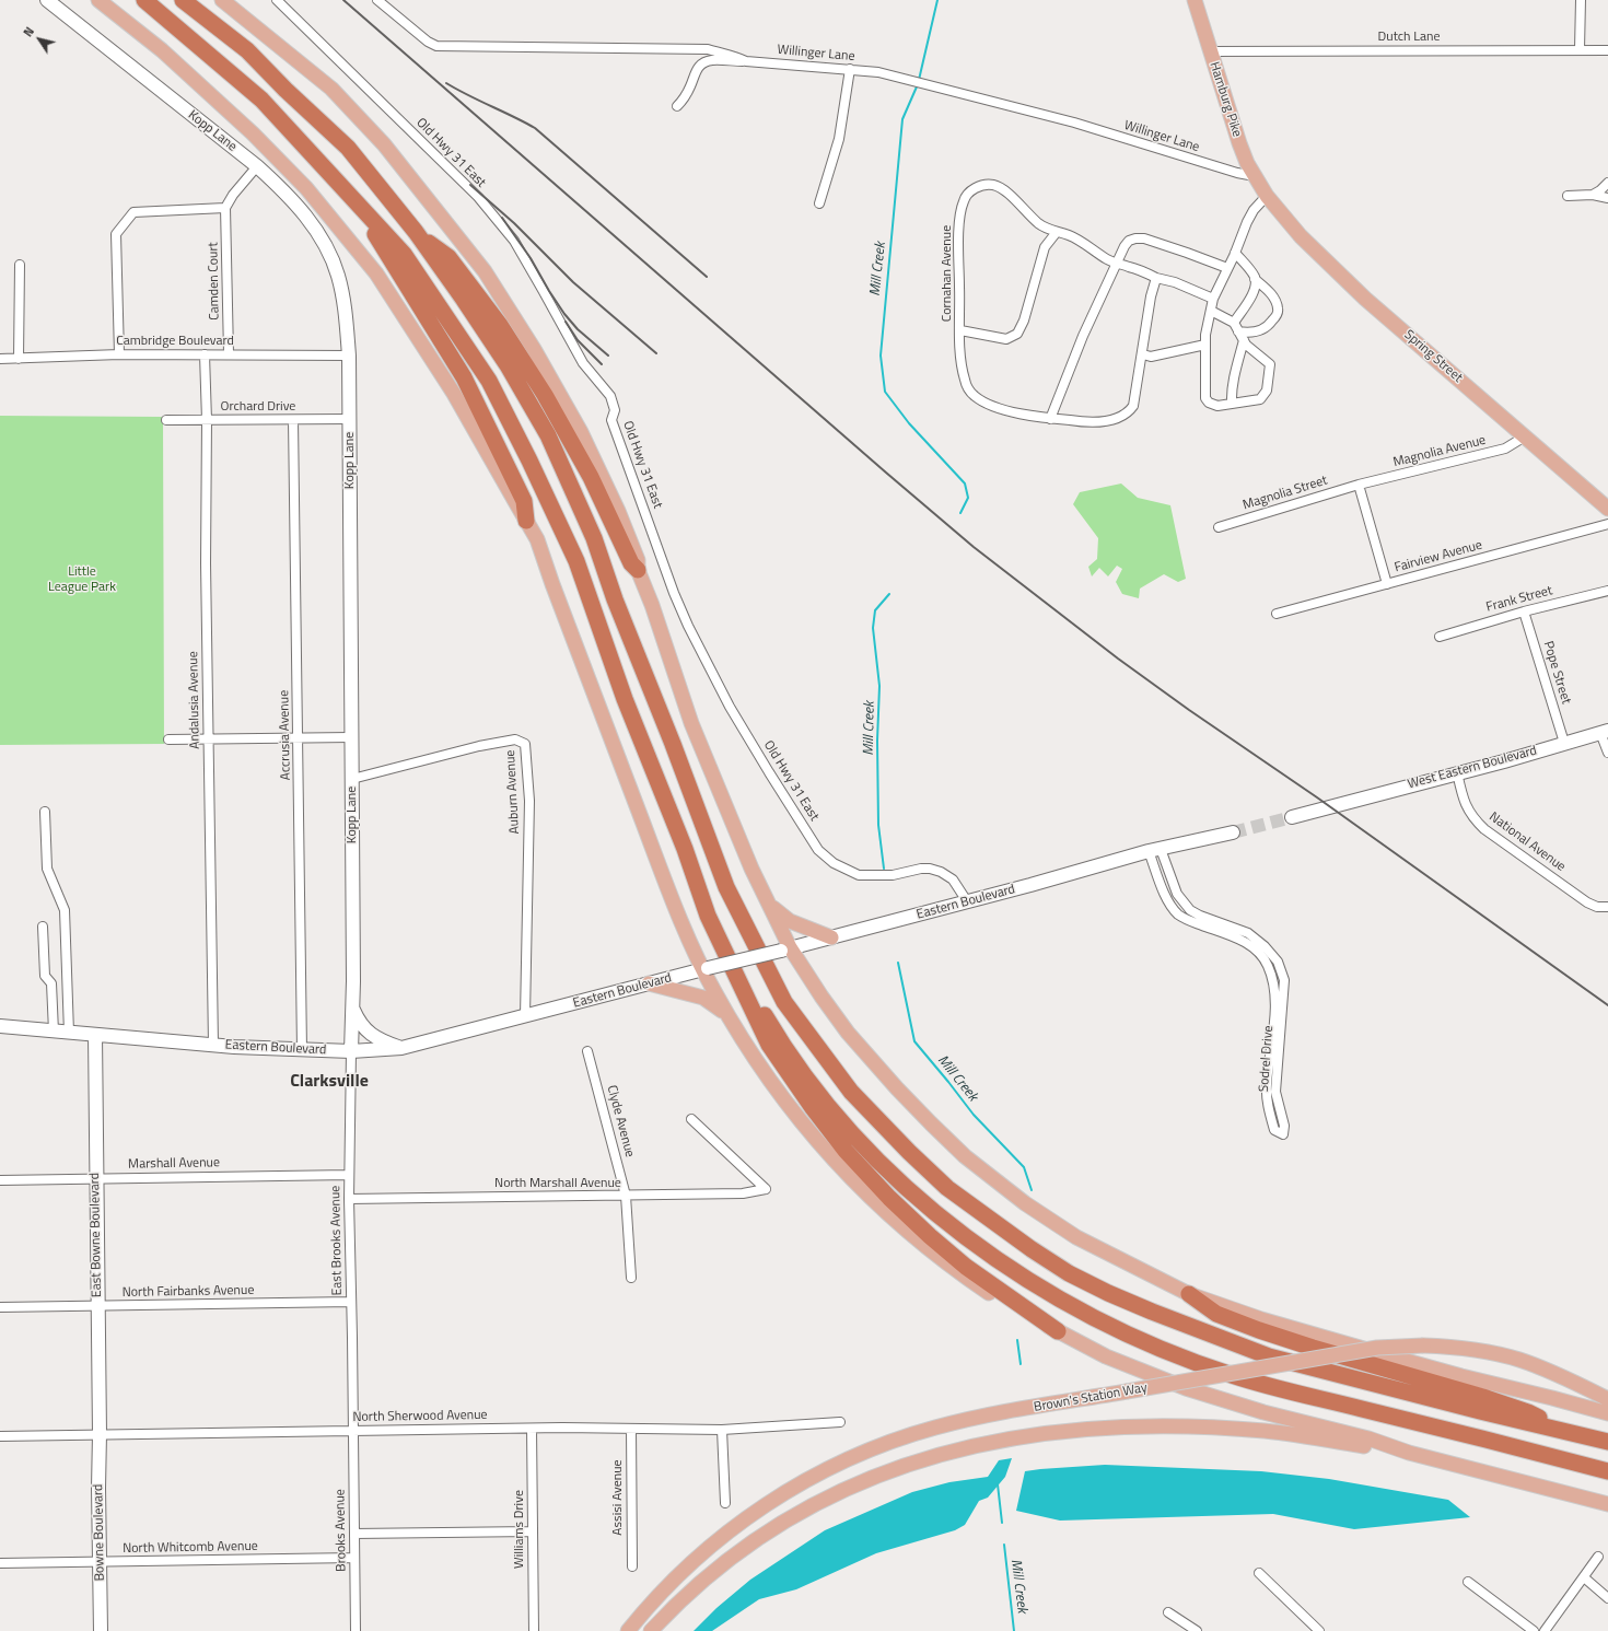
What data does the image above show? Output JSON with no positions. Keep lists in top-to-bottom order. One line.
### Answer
{"streets":{"main road":["Hamburg Pike","Spring Street","Brown's Station Way"],"street":["Dutch Lane","Willinger Lane","Kopp Lane","Old Hwy 31 East","Cornahan Avenue","Camden Court","Cambridge Boulevard","Orchard Drive","Magnolia Avenue","Magnolia Street","Fairview Avenue","Frank Street","Pope Street","Andalusia Avenue","Accrusia Avenue","West Eastern Boulevard","Auburn Avenue","National Avenue","Eastern Boulevard","Sodrel Drive","Clyde Avenue","Marshall Avenue","North Marshall Avenue","East Bowne Boulevard","East Brooks Avenue","North Fairbanks Avenue","North Sherwood Avenue","Assisi Avenue","Williams Drive","Brooks Avenue","Bowne Boulevard","North Whitcomb Avenue"]},"crossings":[["Dutch Lane","Hamburg Pike"],["Willinger Lane","Hamburg Pike"],["Hamburg Pike","Spring Street"],["Kopp Lane","Cambridge Boulevard"],["Kopp Lane","Orchard Drive"],["Kopp Lane","Auburn Avenue"],["Kopp Lane","Eastern Boulevard"],["Kopp Lane","East Brooks Avenue"],["Old Hwy 31 East","Eastern Boulevard"],["Camden Court","Cambridge Boulevard"],["Cambridge Boulevard","Andalusia Avenue"],["Spring Street","Magnolia Avenue"],["Orchard Drive","Andalusia Avenue"],["Orchard Drive","Accrusia Avenue"],["Magnolia Avenue","Magnolia Street"],["Frank Street","Pope Street"],["Pope Street","West Eastern Boulevard"],["Andalusia Avenue","Eastern Boulevard"],["Accrusia Avenue","Eastern Boulevard"],["West Eastern Boulevard","National Avenue"],["Auburn Avenue","Eastern Boulevard"],["Eastern Boulevard","Sodrel Drive"],["Eastern Boulevard","East Bowne Boulevard"],["Eastern Boulevard","East Brooks Avenue"],["Clyde Avenue","North Marshall Avenue"],["Marshall Avenue","East Bowne Boulevard"],["Marshall Avenue","East Brooks Avenue"],["North Marshall Avenue","East Brooks Avenue"],["East Bowne Boulevard","North Fairbanks Avenue"],["East Bowne Boulevard","North Sherwood Avenue"],["East Bowne Boulevard","Bowne Boulevard"],["East Brooks Avenue","North Fairbanks Avenue"],["East Brooks Avenue","North Sherwood Avenue"],["East Brooks Avenue","Brooks Avenue"],["North Sherwood Avenue","Assisi Avenue"],["North Sherwood Avenue","Williams Drive"],["North Sherwood Avenue","Brooks Avenue"],["North Sherwood Avenue","Bowne Boulevard"],["Brooks Avenue","North Whitcomb Avenue"],["Bowne Boulevard","North Whitcomb Avenue"]],"districts":["Clarksville"],"water":["Mill Creek"],"parks":["Little League Park"],"north":"top left"}
